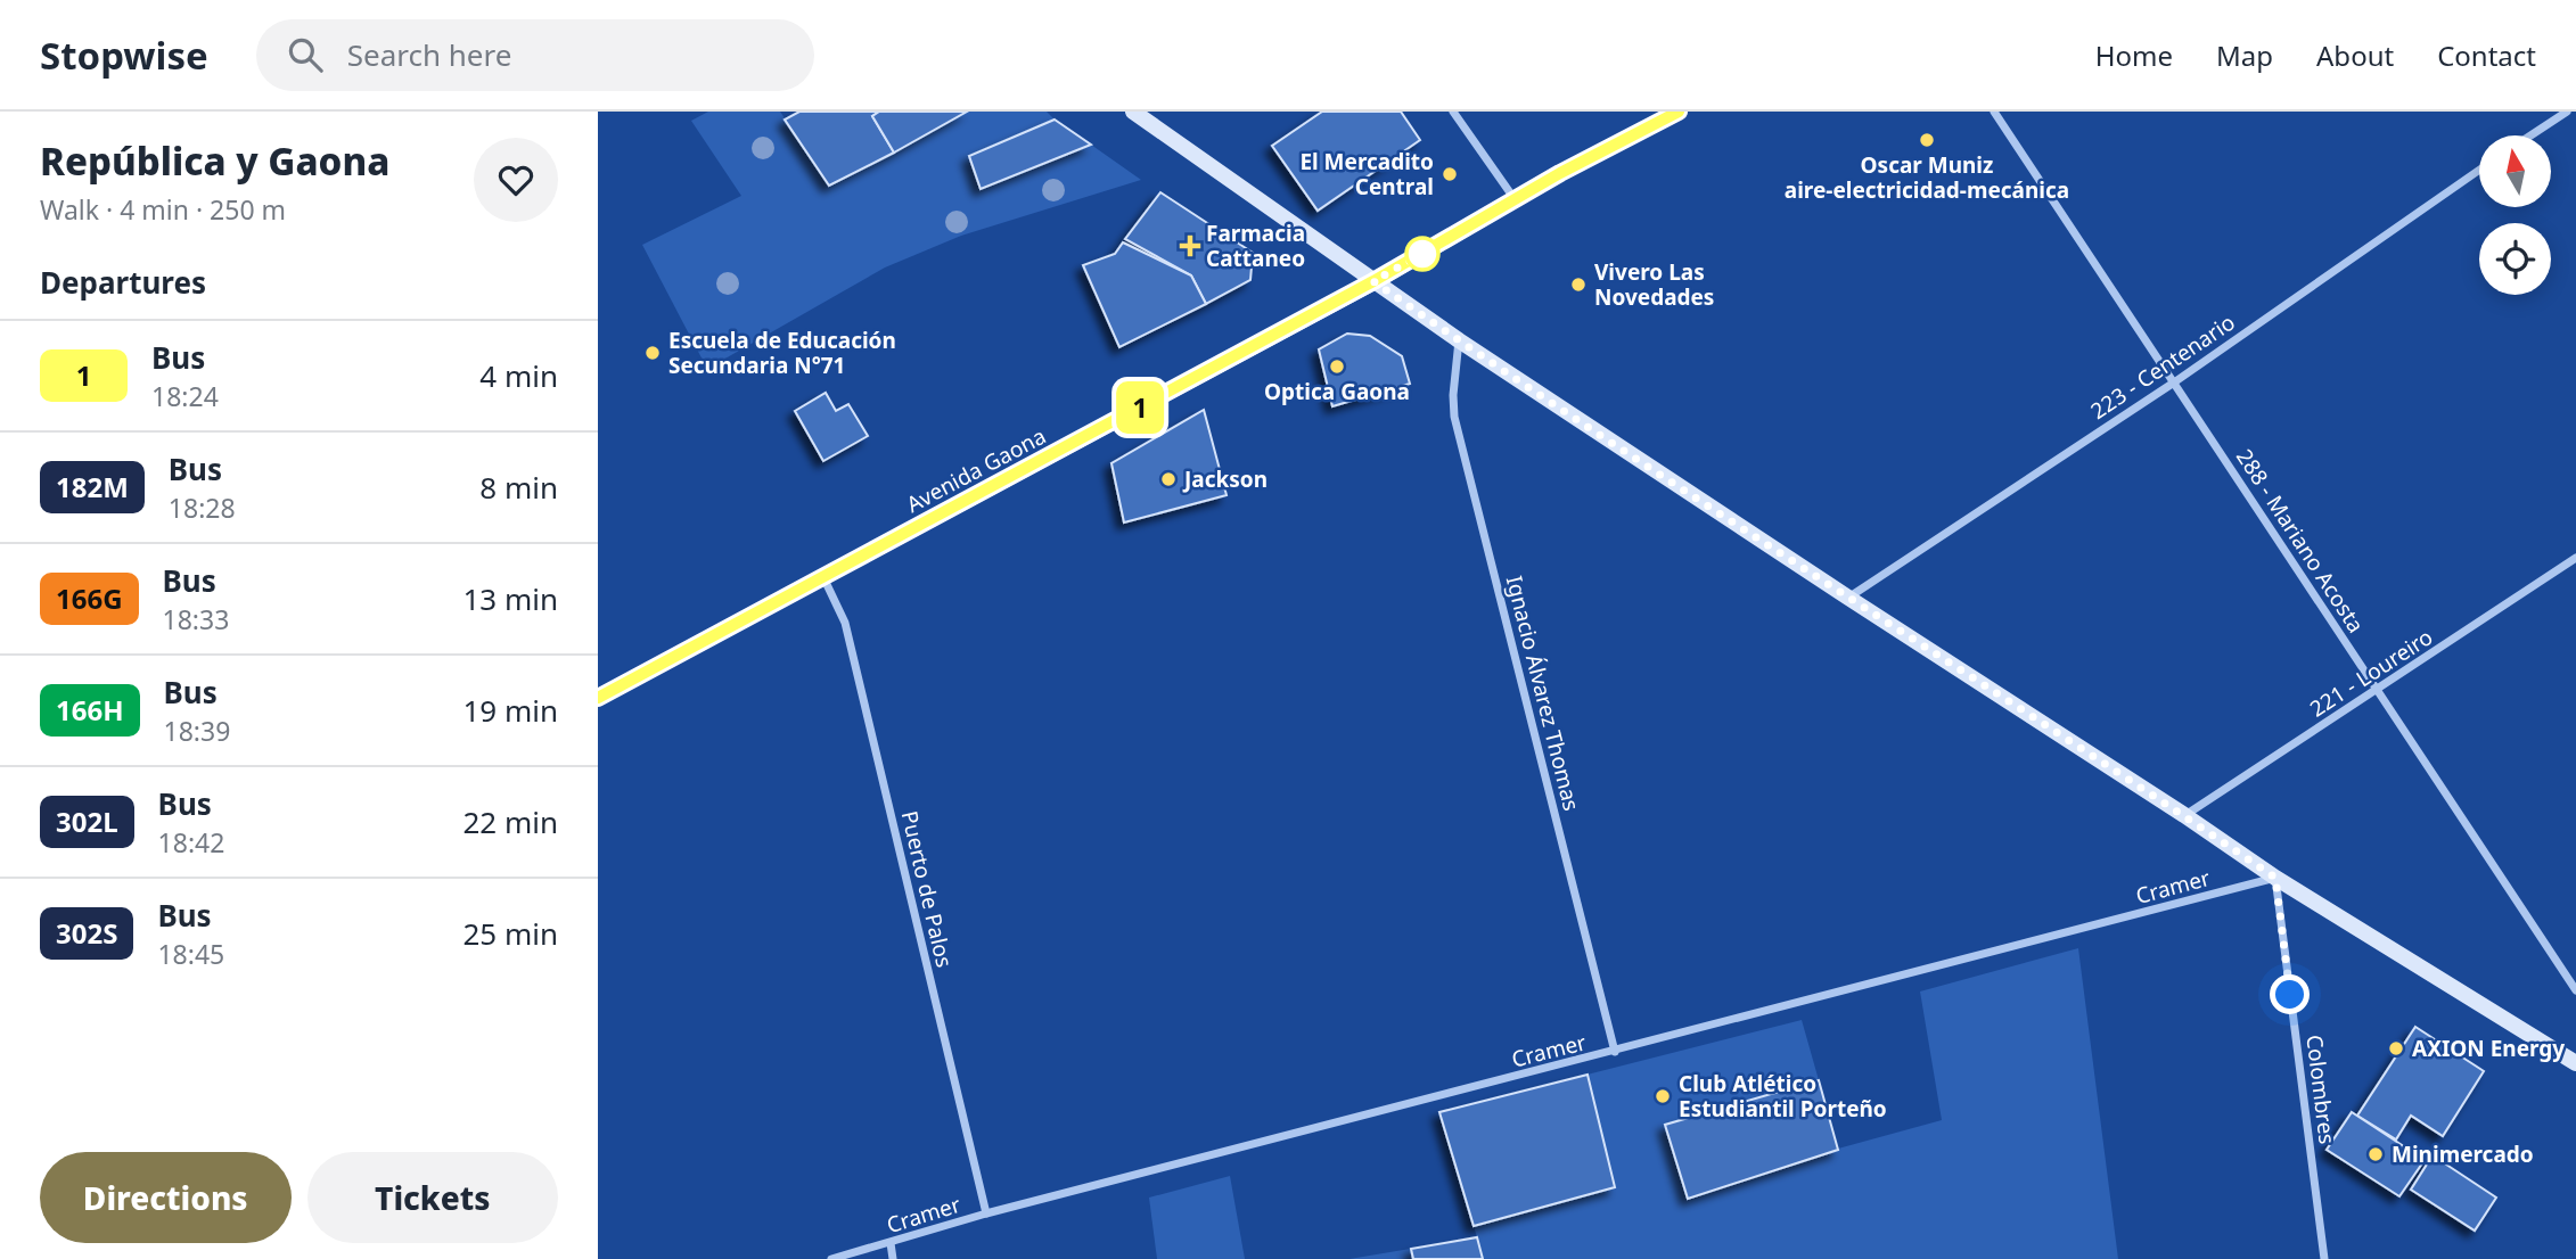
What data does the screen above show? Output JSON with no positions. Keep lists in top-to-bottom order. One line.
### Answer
{"streets":{"main road":["Avenida Gaona"],"street":["223 - Centenario","288 - Mariano Acosta","221 - Loureiro","Ignacio Álvarez Thomas","Cramer","Puerto de Palos","Colombres"]},"crossings":[["223 - Centenario","288 - Mariano Acosta"],["Avenida Gaona","Puerto de Palos"],["288 - Mariano Acosta","221 - Loureiro"],["Ignacio Álvarez Thomas","Cramer"],["Cramer","Puerto de Palos"],["Cramer","Colombres"]],"places":{"other":["Oscar Muniz aire-electricidad-mecánica","El Mercadito Central","Vivero Las Novedades","Escuela de Educación Secundaria N°71","Optica Gaona","Jackson","AXION Energy","Club Atlético Estudiantil Porteño","Minimercado"],"health":["Farmacia Cattaneo"]},"lines":["bus line 1"],"north":"top","page":{"header":"Stopwise","search":"Search here","nav":["Home","Map","About","Contact"],"heading":[["República y Gaona","Walk · 4 min · 250 m"],"Departures"],"on_map":"1","list":[{"mark":"1","name":"Bus","note":"18:24","value":"4 min"},{"mark":"182M","name":"Bus","note":"18:28","value":"8 min"},{"mark":"166G","name":"Bus","note":"18:33","value":"13 min"},{"mark":"166H","name":"Bus","note":"18:39","value":"19 min"},{"mark":"302L","name":"Bus","note":"18:42","value":"22 min"},{"mark":"302S","name":"Bus","note":"18:45","value":"25 min"}],"buttons":["Directions","Tickets"]}}
